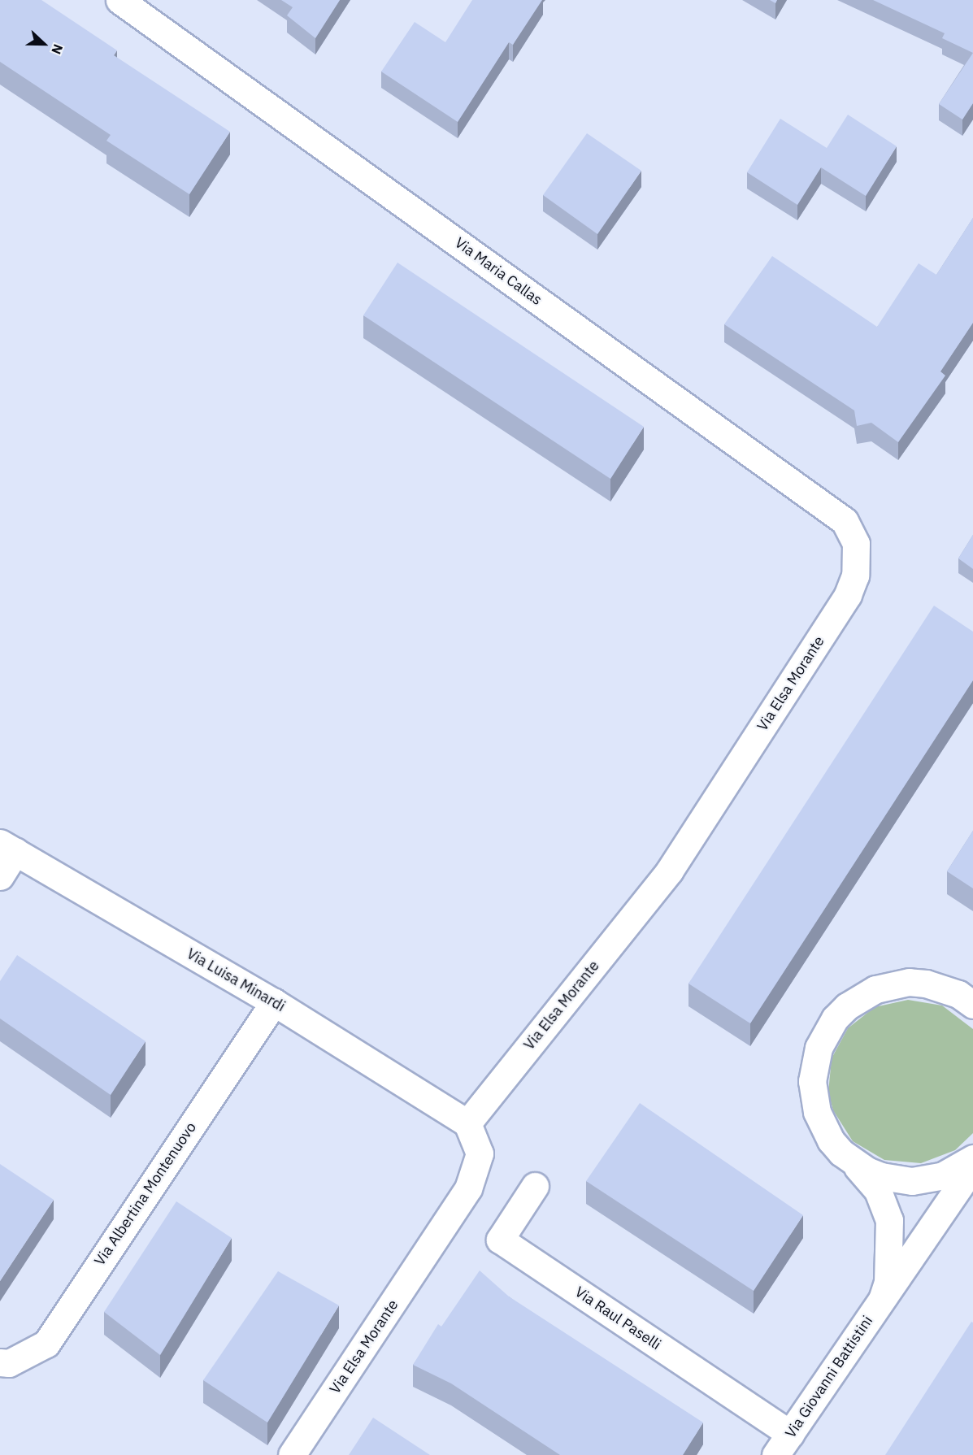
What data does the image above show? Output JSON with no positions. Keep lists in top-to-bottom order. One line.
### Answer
{"streets":{"street":["Via Maria Callas","Via Elsa Morante","Via Luisa Minardi","Via Albertina Montenuovo","Via Raul Paselli","Via Giovanni Battistini"]},"crossings":[["Via Maria Callas","Via Elsa Morante"],["Via Elsa Morante","Via Luisa Minardi"],["Via Luisa Minardi","Via Albertina Montenuovo"],["Via Raul Paselli","Via Giovanni Battistini"]],"north":"right"}
